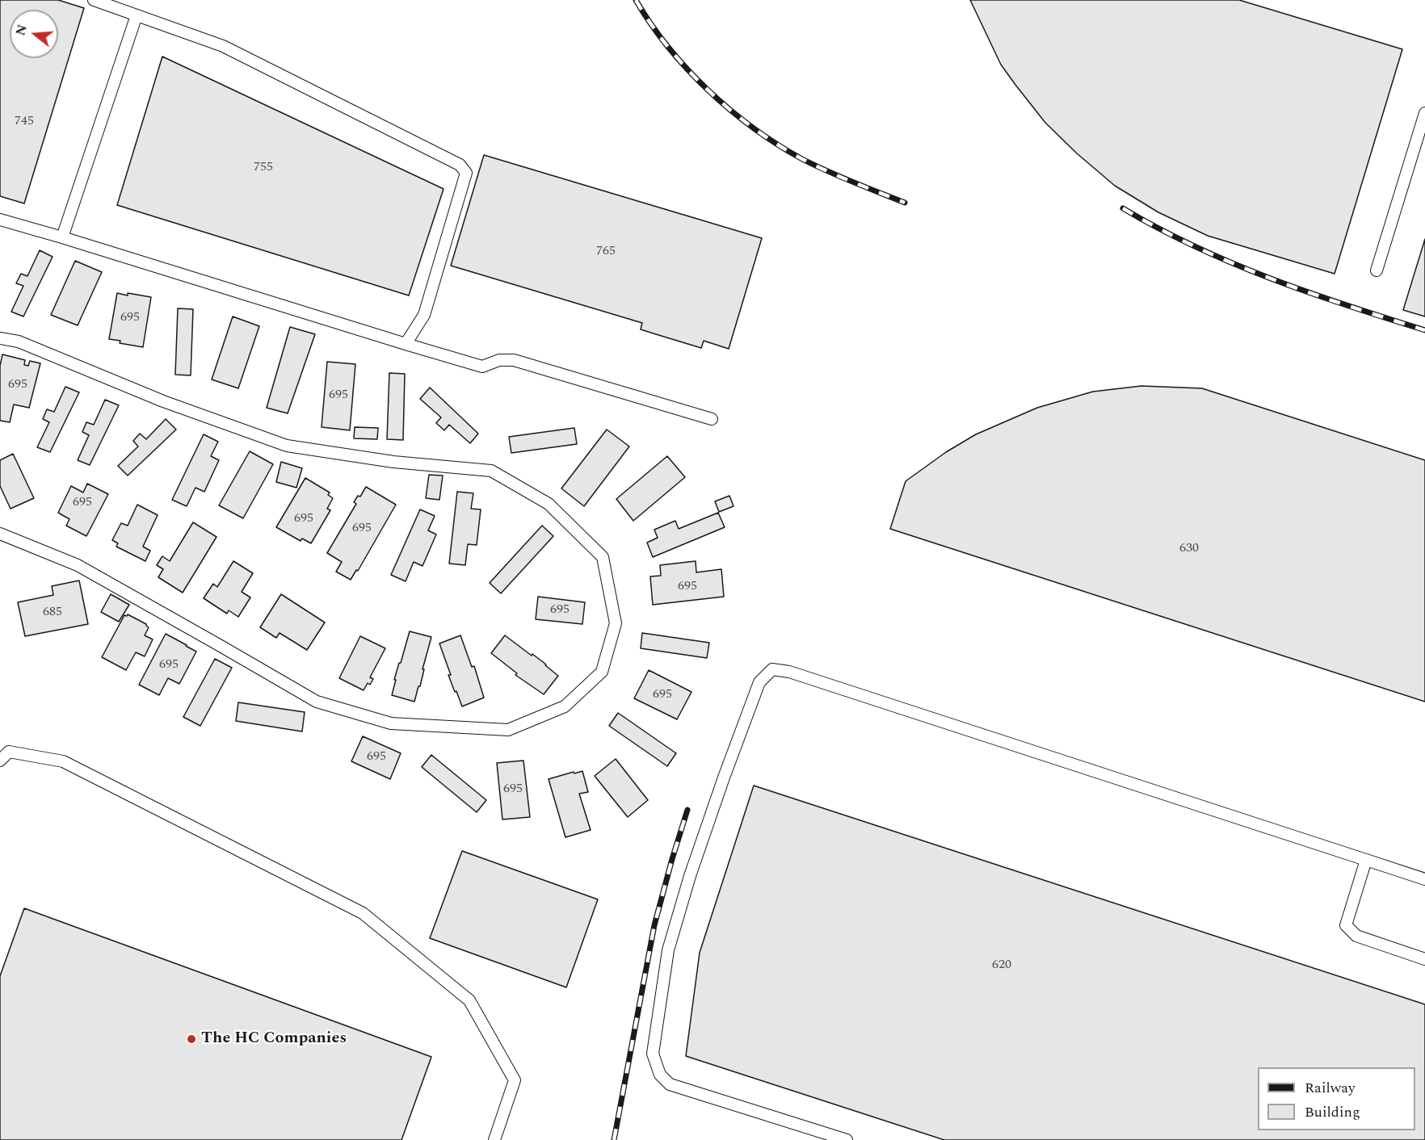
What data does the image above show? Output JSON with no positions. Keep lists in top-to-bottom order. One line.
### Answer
{"places":["The HC Companies"],"house_numbers":["745","755","765","695","695","695","695","695","695","630","695","695","685","695","695","695","695","620"],"legend":["Railway","Building"],"north":"left"}
